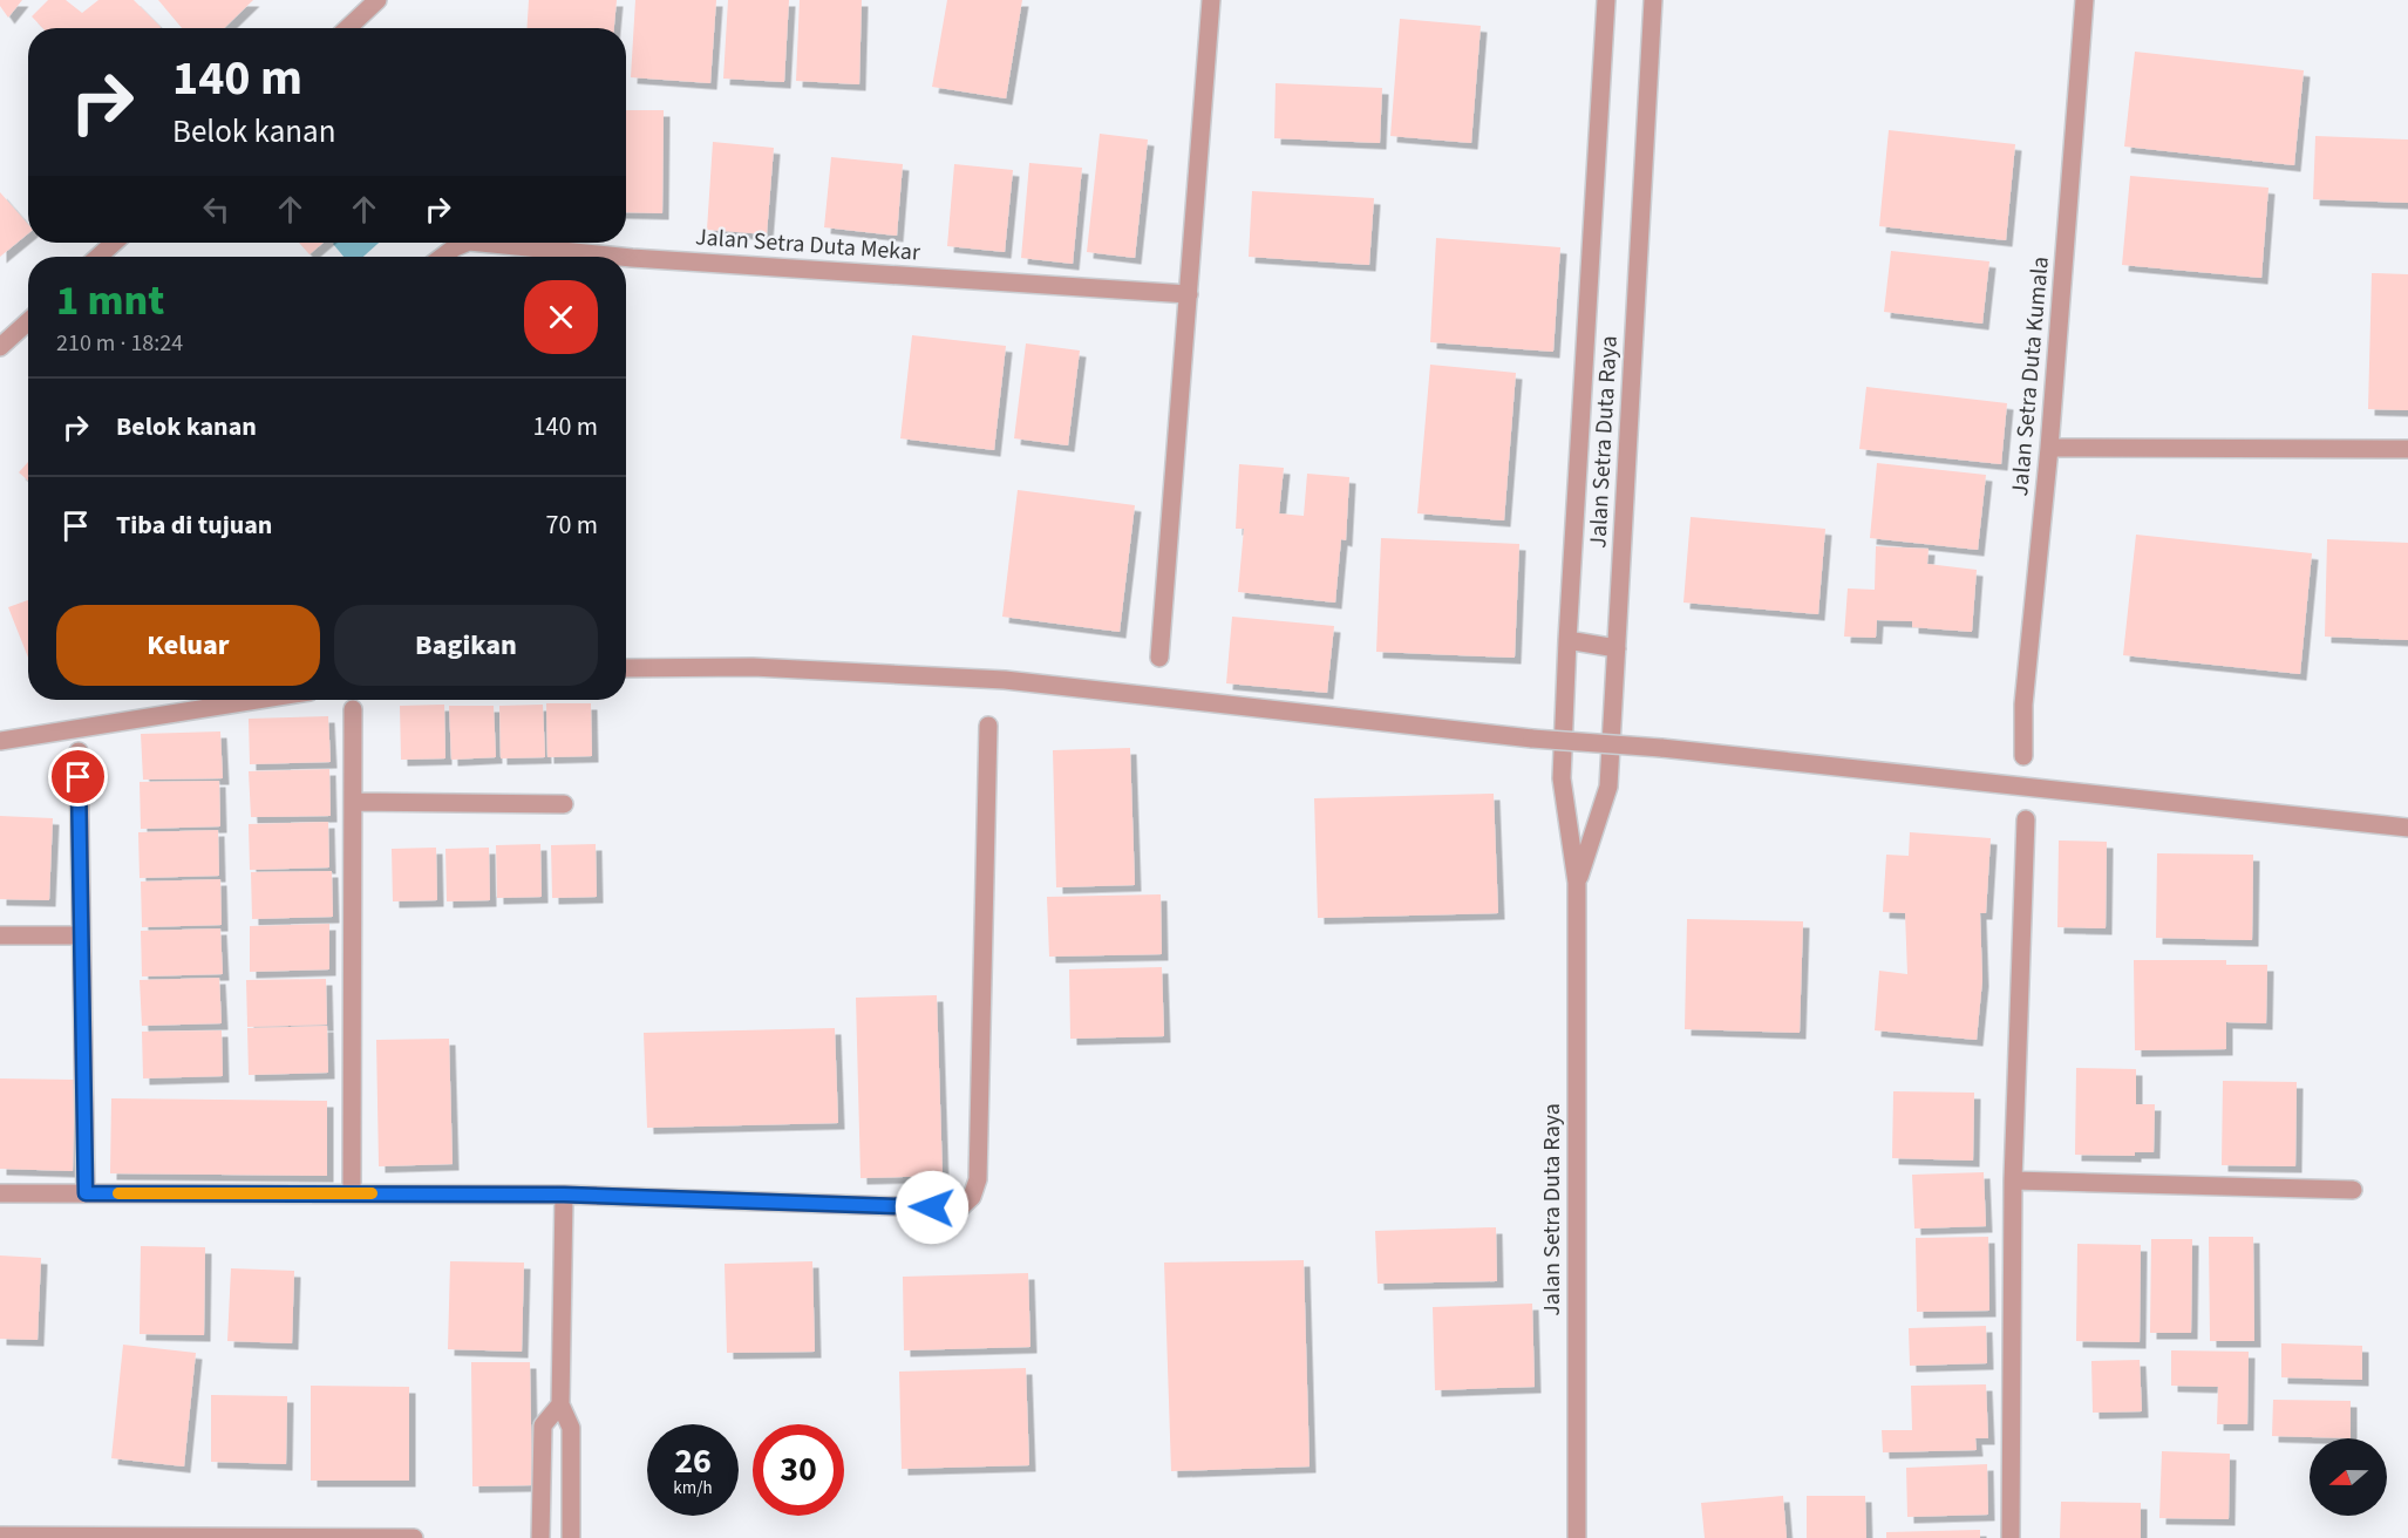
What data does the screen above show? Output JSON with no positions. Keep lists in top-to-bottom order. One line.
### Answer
{"streets":{"street":["Jalan Setra Duta Mekar","Jalan Setra Duta Kumala","Jalan Setra Duta Raya"]},"north":"left","page":{"turn":["140 m","Belok kanan"],"heading":["1 mnt","210 m · 18:24"],"list":[{"name":"Belok kanan","value":"140 m"},{"name":"Tiba di tujuan","value":"70 m"}],"buttons":["Keluar","Bagikan"],"speed":"26 km/h","limit":"30"}}
